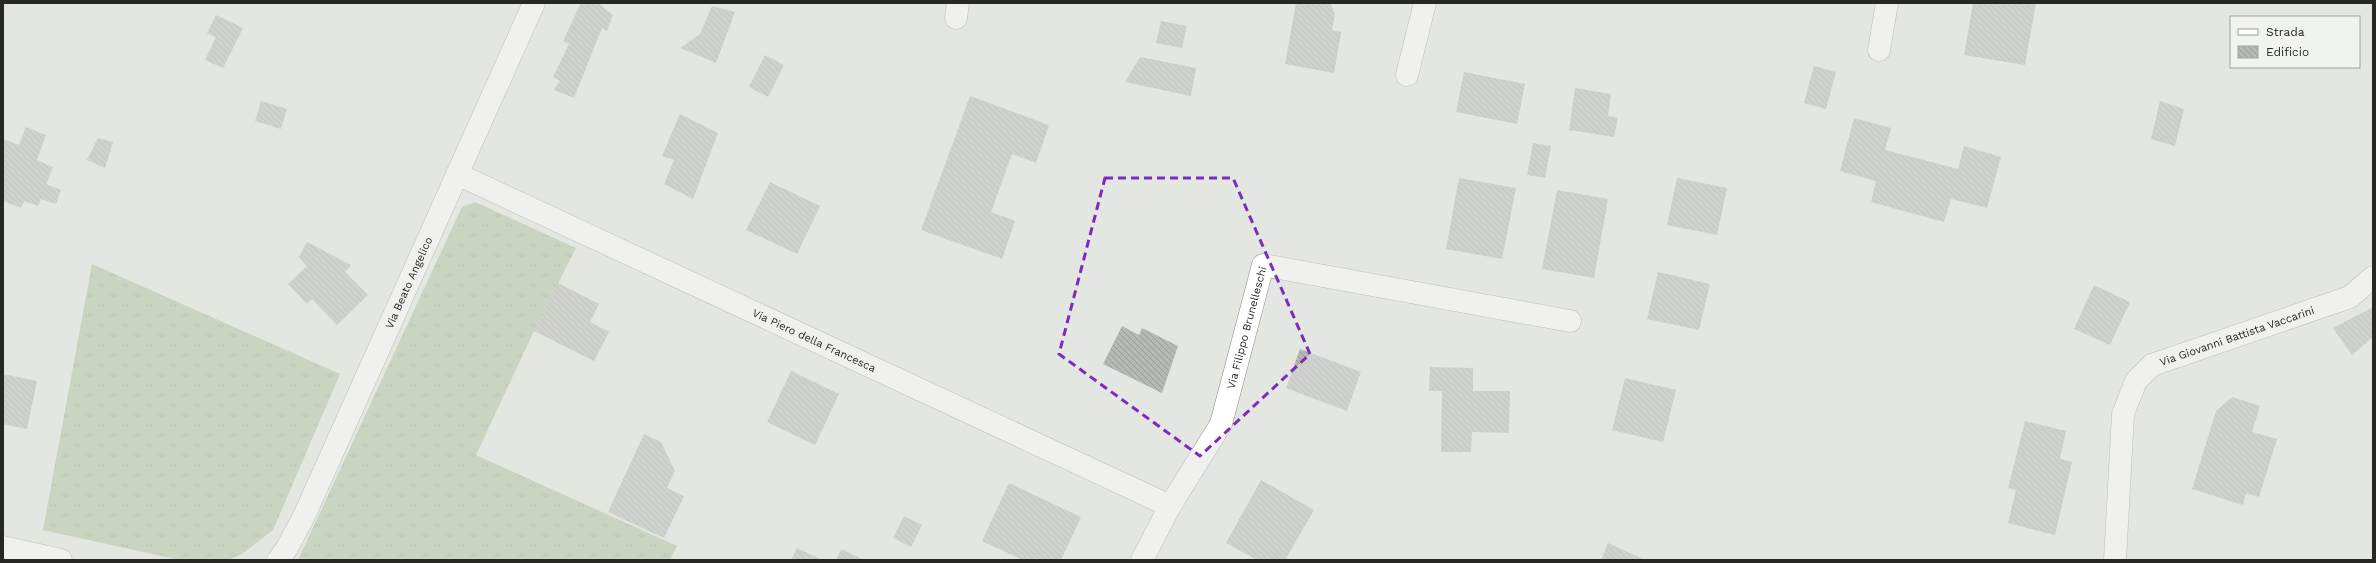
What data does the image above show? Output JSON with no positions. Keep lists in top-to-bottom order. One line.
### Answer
{"streets":{"street":["Via Beato Angelico","Via Filippo Brunelleschi","Via Giovanni Battista Vaccarini","Via Piero della Francesca"]},"crossings":[["Via Beato Angelico","Via Piero della Francesca"],["Via Filippo Brunelleschi","Via Piero della Francesca"]],"legend":["Strada","Edificio"]}
